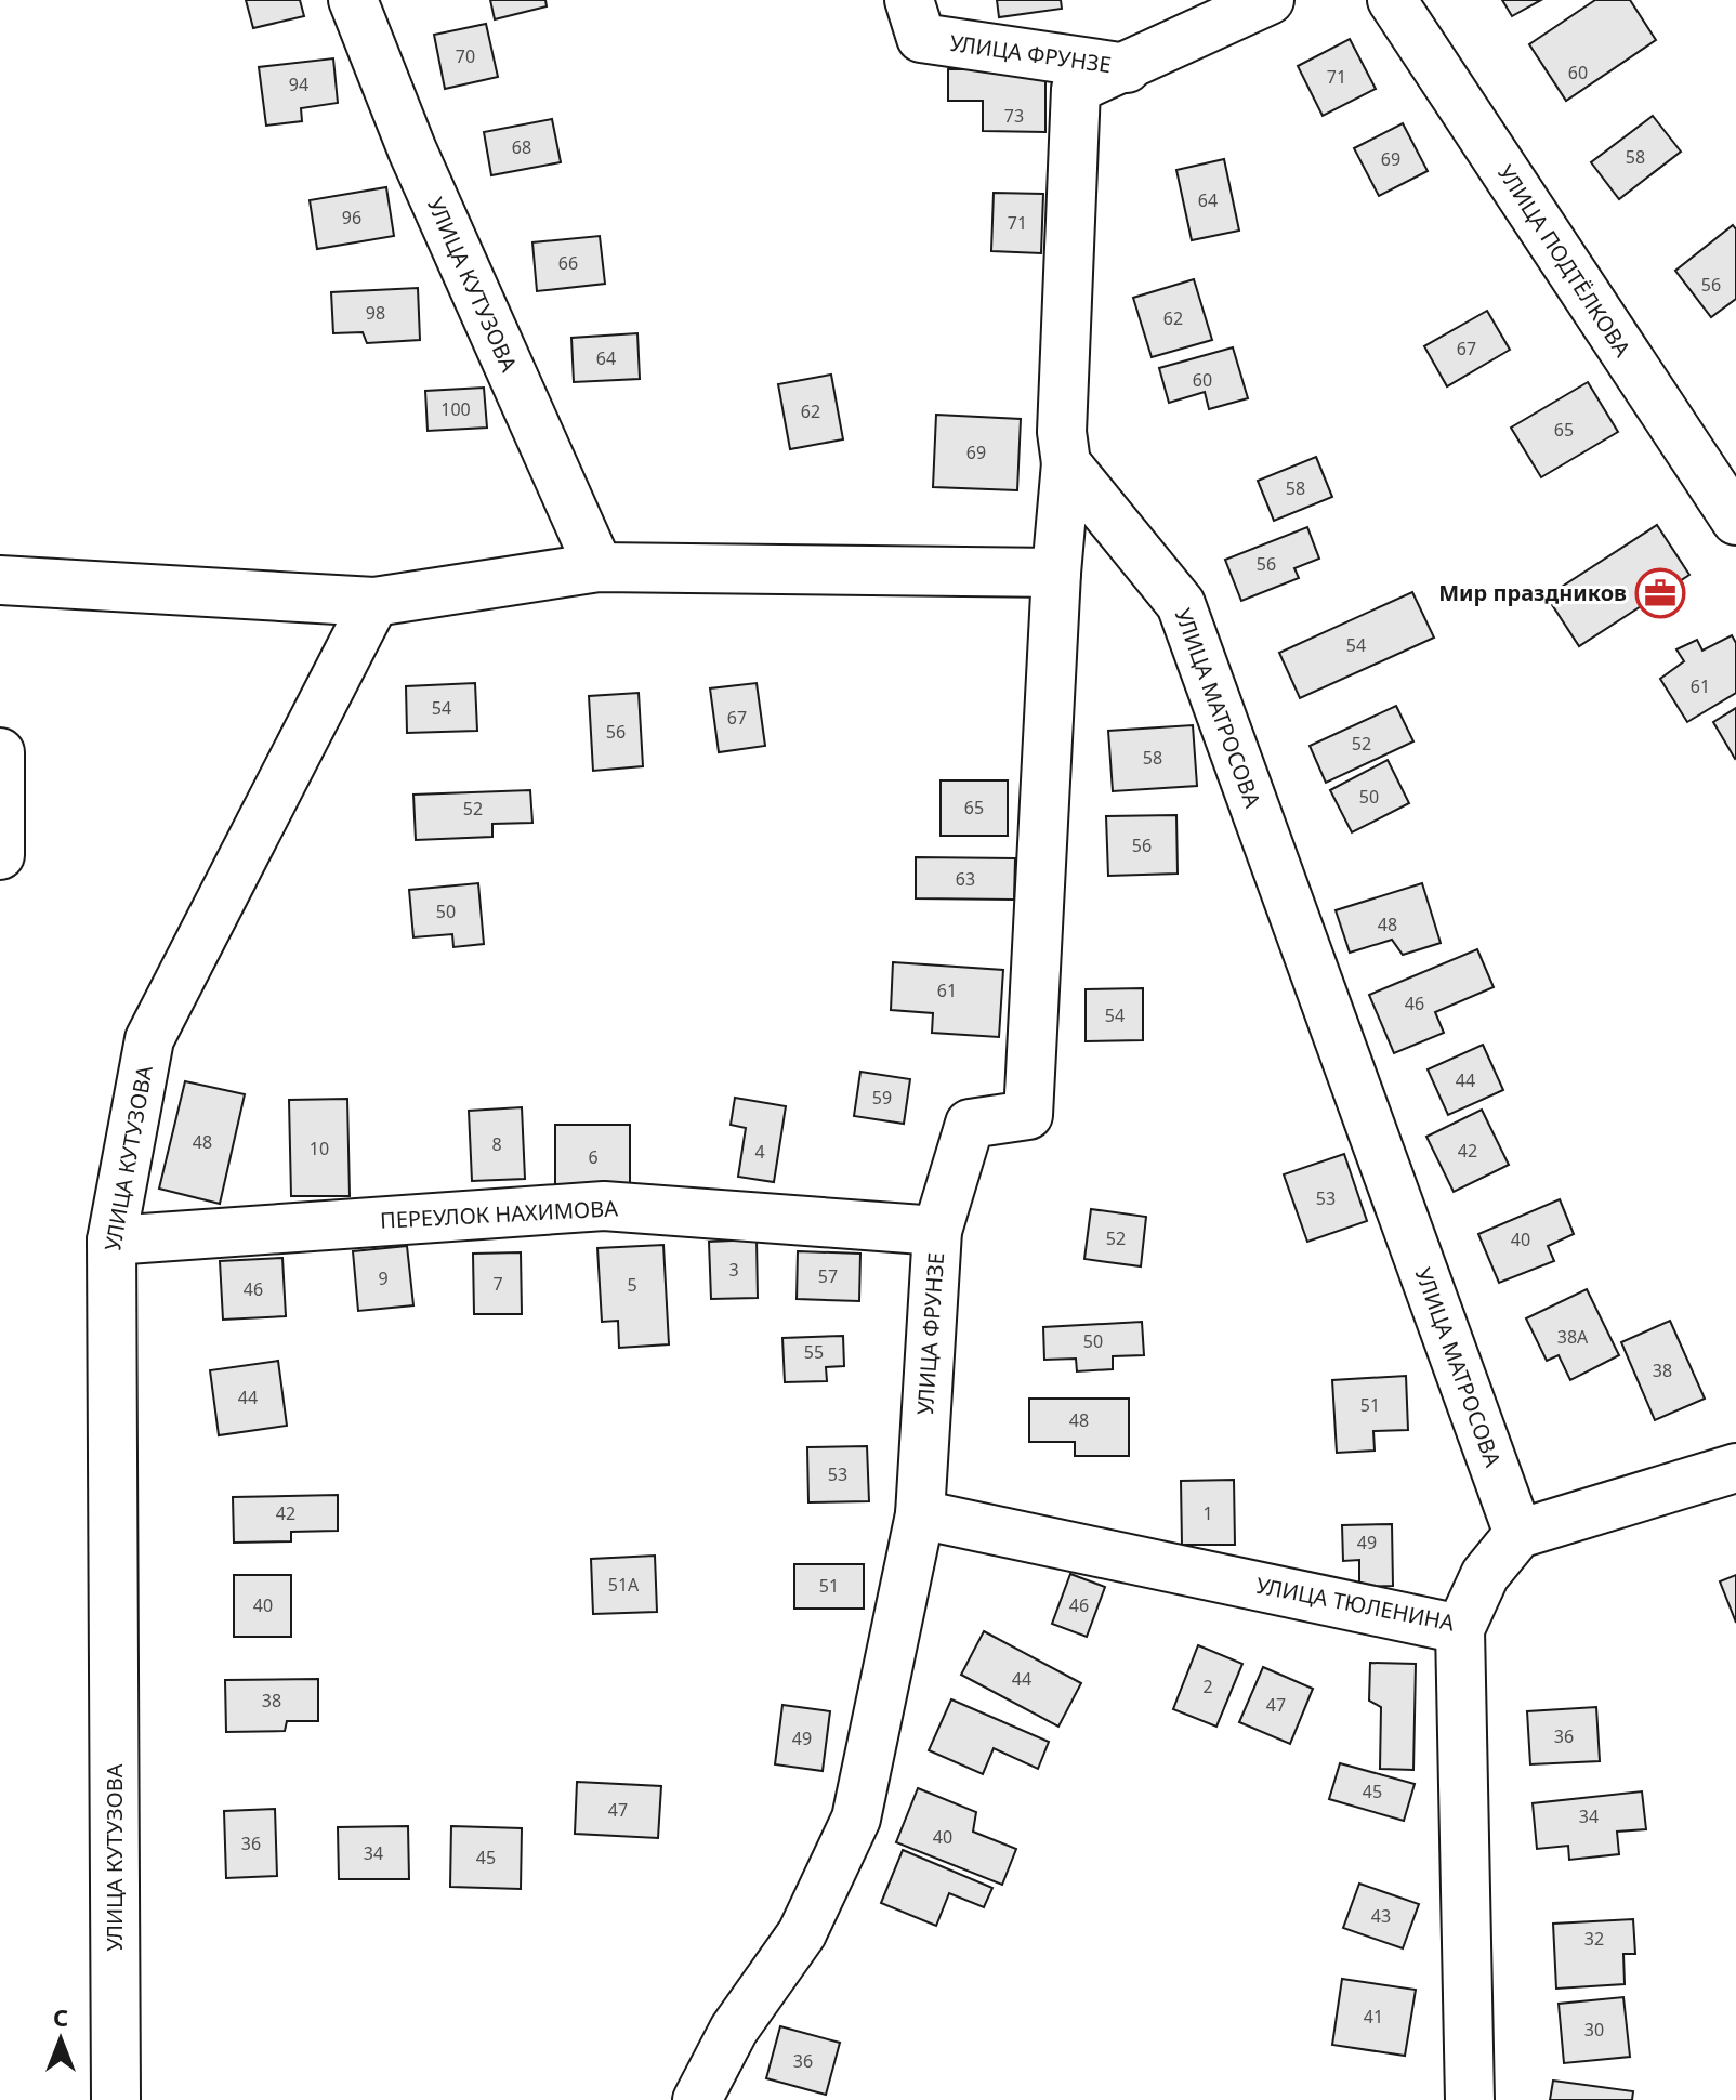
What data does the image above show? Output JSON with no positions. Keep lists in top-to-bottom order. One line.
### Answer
{"streets":{"street":["УЛИЦА ФРУНЗЕ","УЛИЦА ПОДТЁЛКОВА","УЛИЦА КУТУЗОВА","УЛИЦА МАТРОСОВА","ПЕРЕУЛОК НАХИМОВА","УЛИЦА ТЮЛЕНИНА"]},"crossings":[["УЛИЦА ФРУНЗЕ","ПЕРЕУЛОК НАХИМОВА"],["УЛИЦА ФРУНЗЕ","УЛИЦА ТЮЛЕНИНА"],["УЛИЦА КУТУЗОВА","ПЕРЕУЛОК НАХИМОВА"],["УЛИЦА МАТРОСОВА","УЛИЦА ТЮЛЕНИНА"]],"places":{"office":["Мир праздников"]},"house_numbers":["70","60","71","94","73","68","58","69","64","96","71","66","56","98","62","67","64","60","100","62","65","69","58","56","54","61","54","67","56","52","58","50","65","52","56","63","50","48","61","46","54","44","59","48","8","10","42","4","6","53","52","40","3","57","9","7","5","46","38А","50","55","38","44","51","48","53","42","1","49","51А","51","40","46","44","2","38","47","36","49","45","47","34","40","36","34","45","43","32","41","30","36"],"north":"top"}
